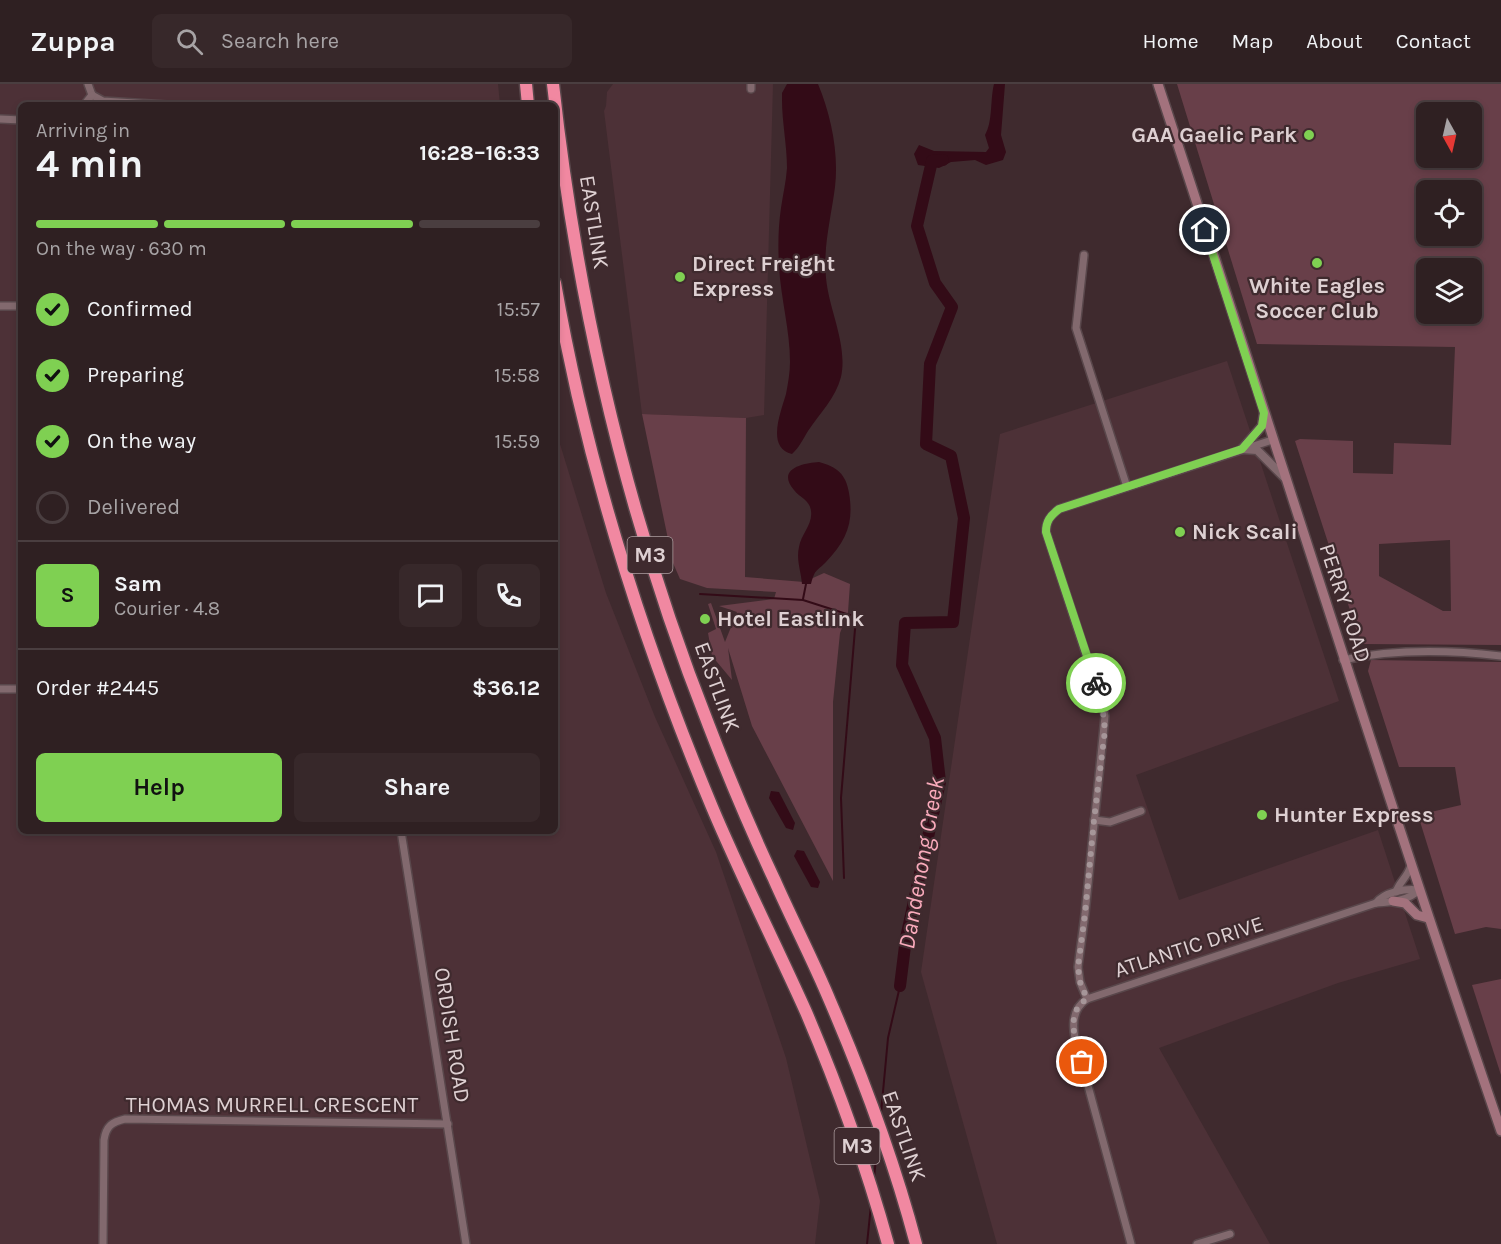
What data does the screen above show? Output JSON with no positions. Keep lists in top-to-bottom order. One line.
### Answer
{"streets":{"highway":["EASTLINK","M3"],"main road":["PERRY ROAD"],"street":["ATLANTIC DRIVE","ORDISH ROAD","THOMAS MURRELL CRESCENT"]},"crossings":[["PERRY ROAD","ATLANTIC DRIVE"],["ORDISH ROAD","THOMAS MURRELL CRESCENT"]],"water":["Dandenong Creek"],"places":["GAA Gaelic Park","White Eagles Soccer Club","Direct Freight Express","Nick Scali","Hotel Eastlink","Hunter Express"],"north":"bottom","page":{"header":"Zuppa","search":"Search here","nav":["Home","Map","About","Contact"],"heading":["4 min","Arriving in","16:28–16:33"],"panel":["Sam","Courier · 4.8","Order #2445","$36.12"],"bar":"On the way · 630 m","list":[["Confirmed","15:57"],["Preparing","15:58"],["On the way","15:59"],"Delivered"],"round":"S","buttons":["Help","Share"]}}
